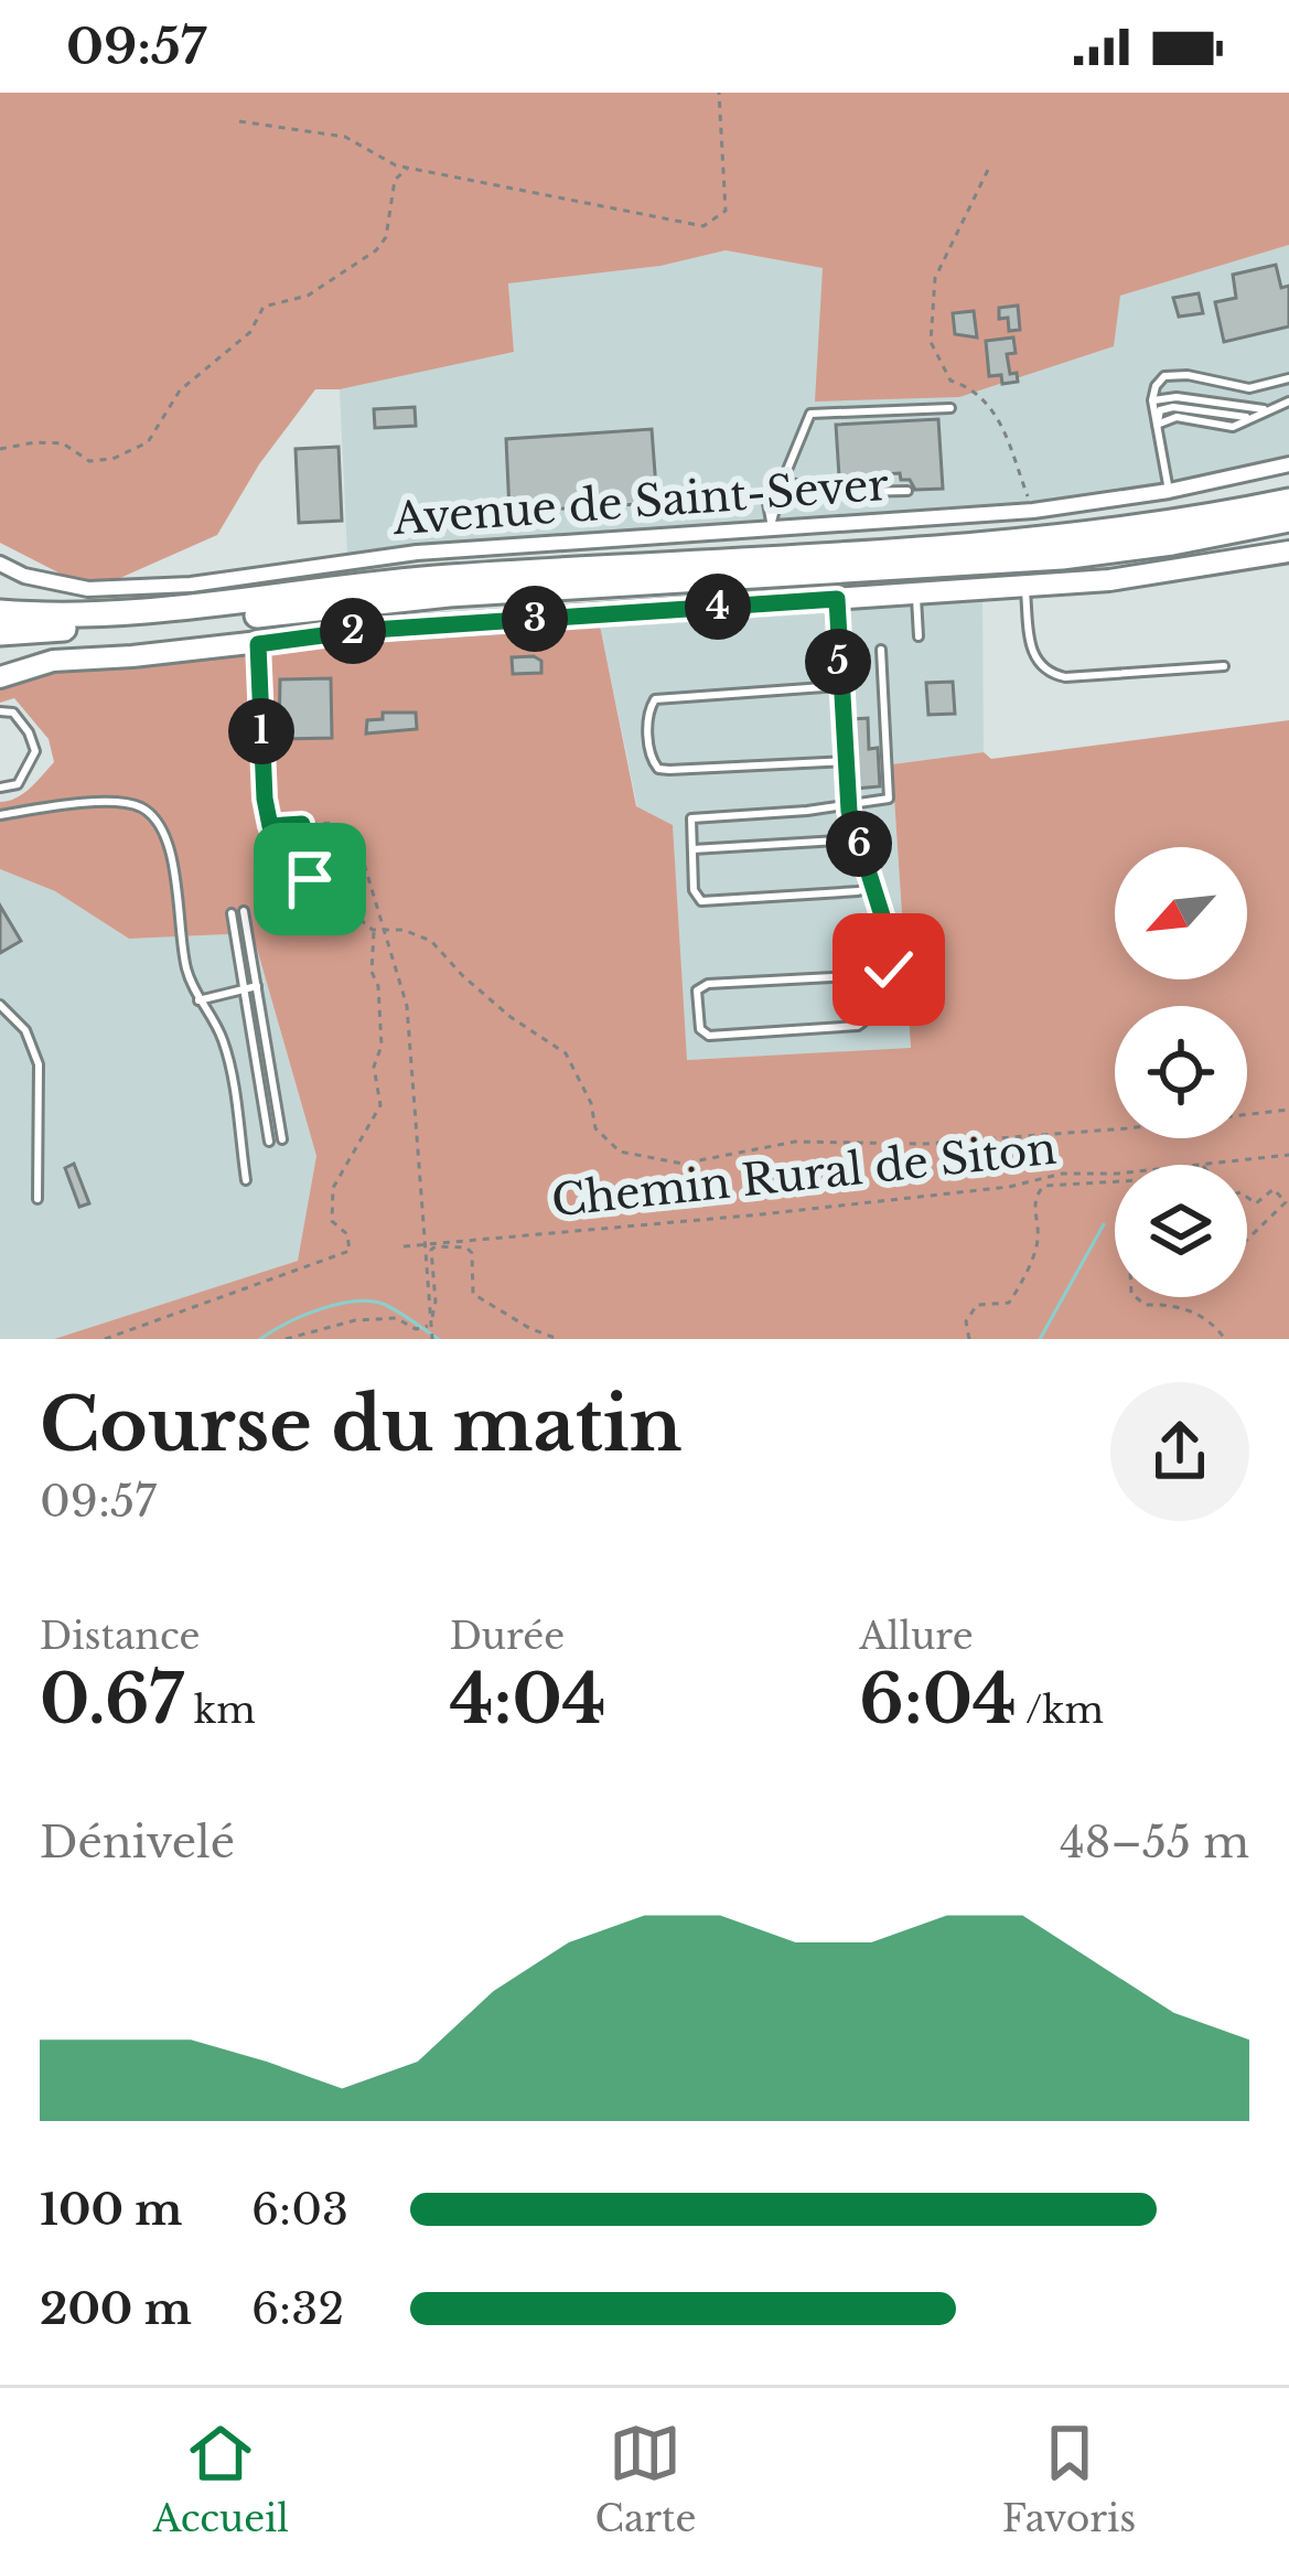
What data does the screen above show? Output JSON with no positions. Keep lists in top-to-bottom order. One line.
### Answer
{"streets":{"street":["Avenue de Saint-Sever"],"path":["Chemin Rural de Siton"]},"north":"bottom left","page":{"status":"09:57","pins":["4","3","2","5","1","6"],"heading":["Course du matin","09:57"],"stats":[["Distance","0.67 km"],["Durée","4:04"],["Allure","6:04 /km"]],"chart":["Dénivelé","48–55 m"],"list":[{"name":"100 m","note":"6:03"},{"name":"200 m","note":"6:32"}],"tabs":["Accueil","Carte","Favoris"]}}
